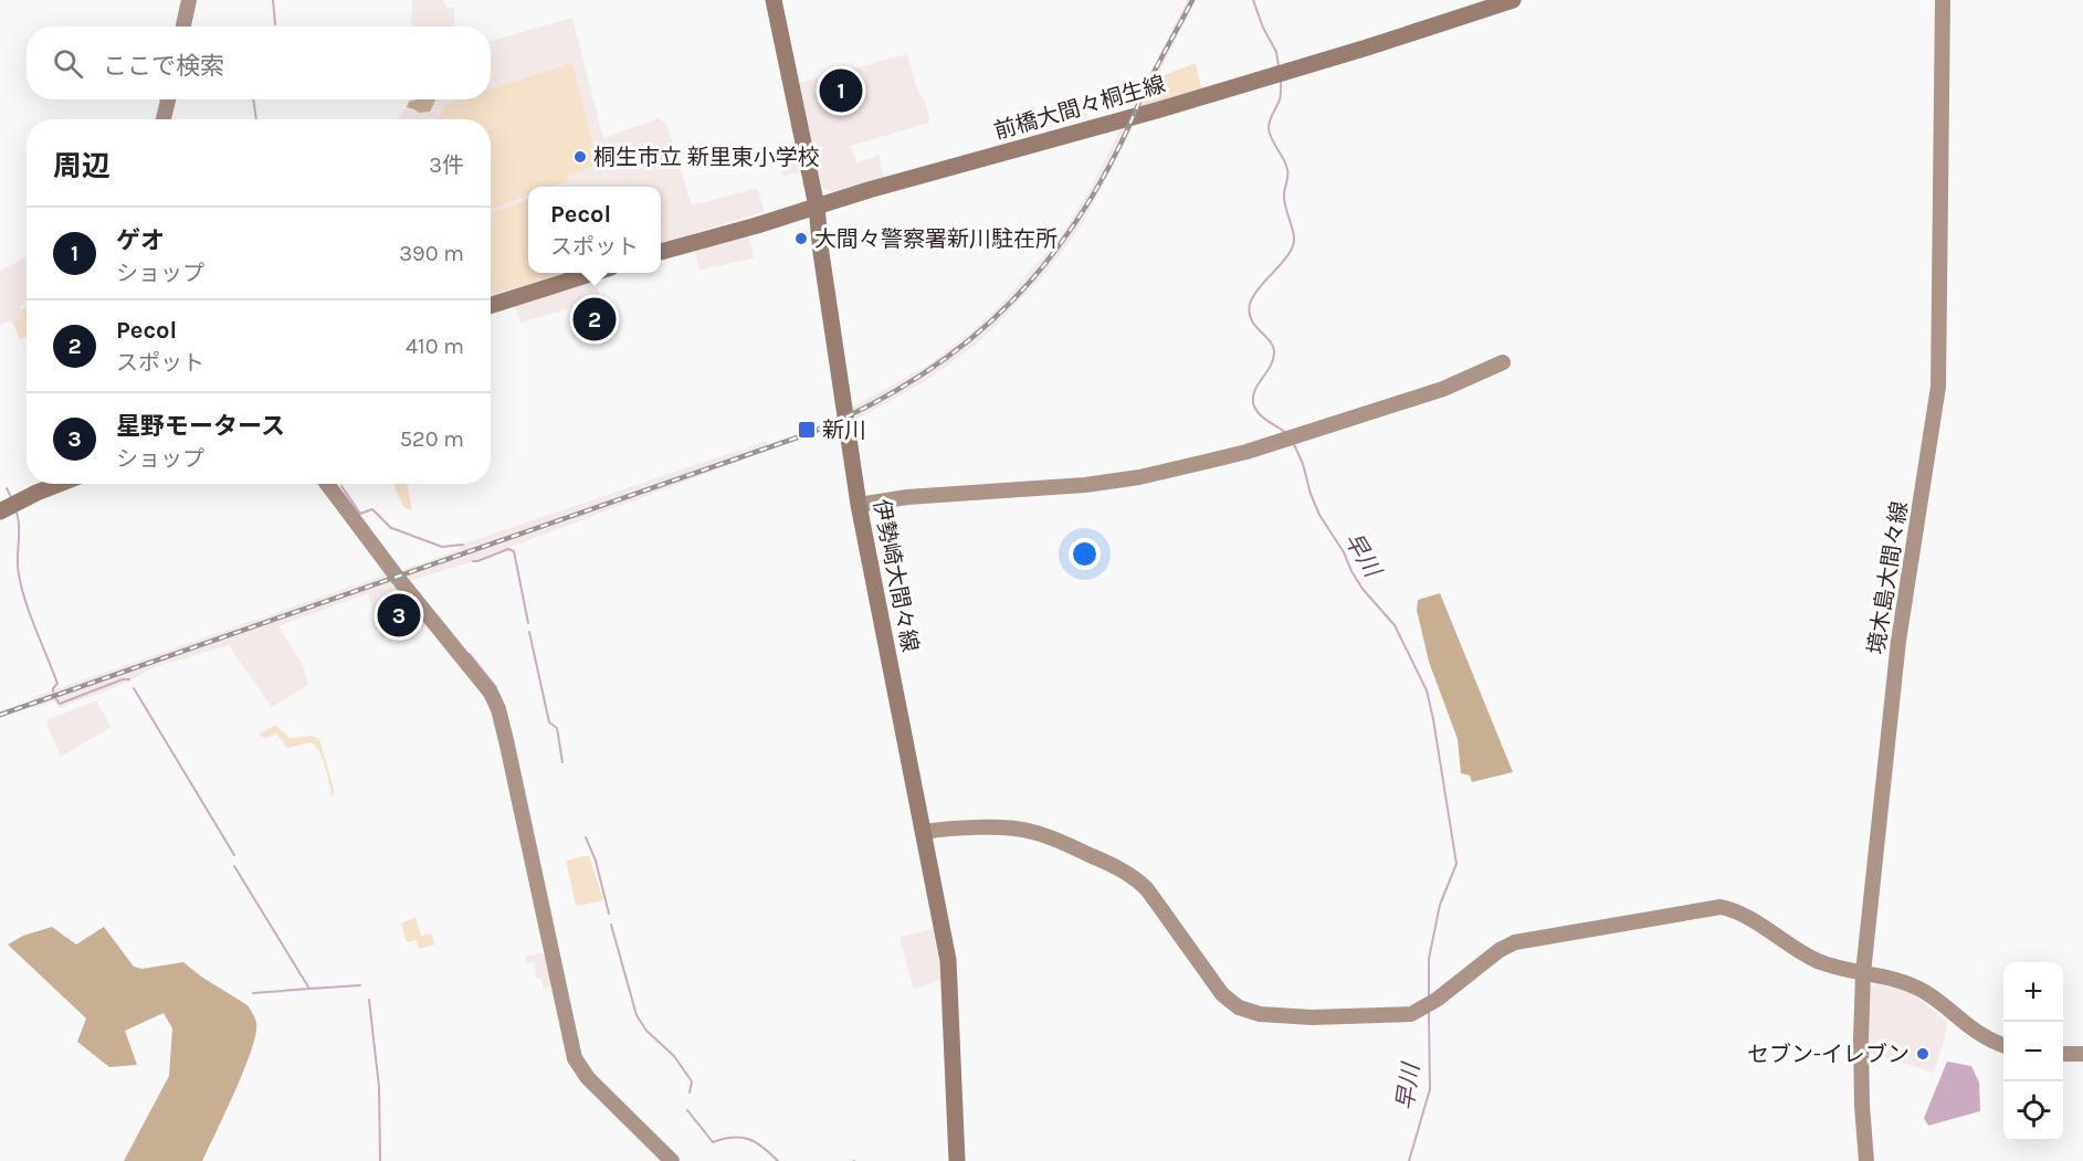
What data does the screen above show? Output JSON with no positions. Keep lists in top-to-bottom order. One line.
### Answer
{"streets":{"main road":["前橋大間々桐生線","伊勢崎大間々線"],"street":["境木島大間々線"]},"crossings":[["前橋大間々桐生線","伊勢崎大間々線"]],"water":["早川"],"places":{"other":["桐生市立 新里東小学校","大間々警察署新川駐在所","セブン-イレブン"],"transit":["新川"]},"page":{"search":"ここで検索","pins":["1","2","3"],"heading":["周辺","3件"],"popup":["Pecol","スポット"],"list":[{"mark":"1","name":"ゲオ","note":"ショップ","value":"390 m"},{"mark":"2","name":"Pecol","note":"スポット","value":"410 m"},{"mark":"3","name":"星野モータース","note":"ショップ","value":"520 m"}],"map_buttons":["+","−"]}}
